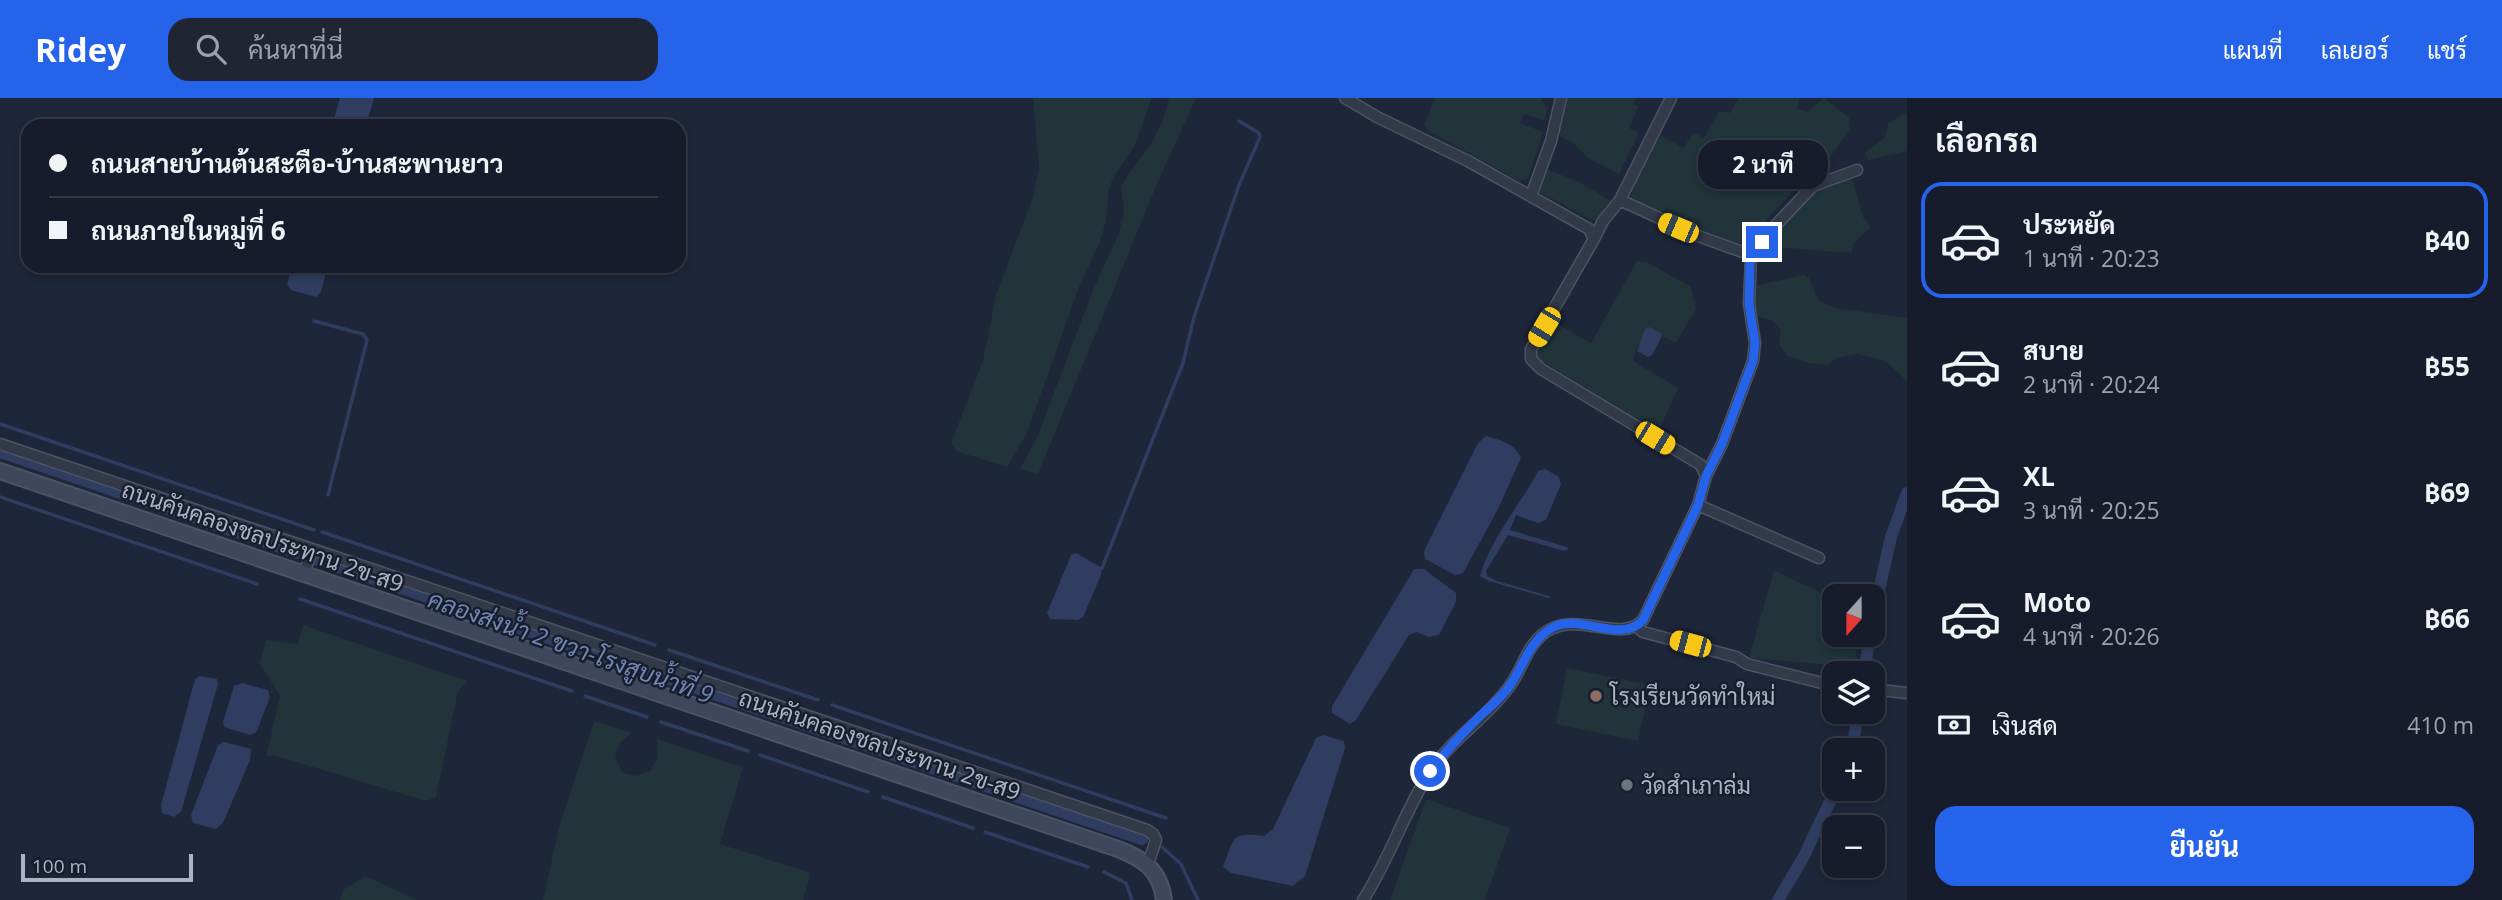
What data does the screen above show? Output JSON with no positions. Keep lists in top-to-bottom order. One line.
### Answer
{"streets":{"street":["ถนนคันคลองชลประทาน 2ข-ส9"]},"water":["คลองส่งน้ำ 2 ขวา-โรงสูบน้ำที่ 9"],"places":["โรงเรียนวัดทำใหม่","วัดสำเภาล่ม"],"scale_bar":"100 m","north":"bottom","page":{"header":"Ridey","search":"ค้นหาที่นี่","nav":["แผนที่","เลเยอร์","แชร์"],"heading":"เลือกรถ","banner":["ถนนสายบ้านต้นสะตือ-บ้านสะพานยาว","ถนนภายในหมู่ที่ 6"],"bubble":"2 นาที","list":[{"name":"ประหยัด","note":"1 นาที · 20:23","value":"฿40"},{"name":"สบาย","note":"2 นาที · 20:24","value":"฿55"},{"name":"XL","note":"3 นาที · 20:25","value":"฿69"},{"name":"Moto","note":"4 นาที · 20:26","value":"฿66"}],"map_buttons":["+","−"],"pay":["เงินสด","410 m"],"buttons":"ยืนยัน","scale":"100 m"}}
